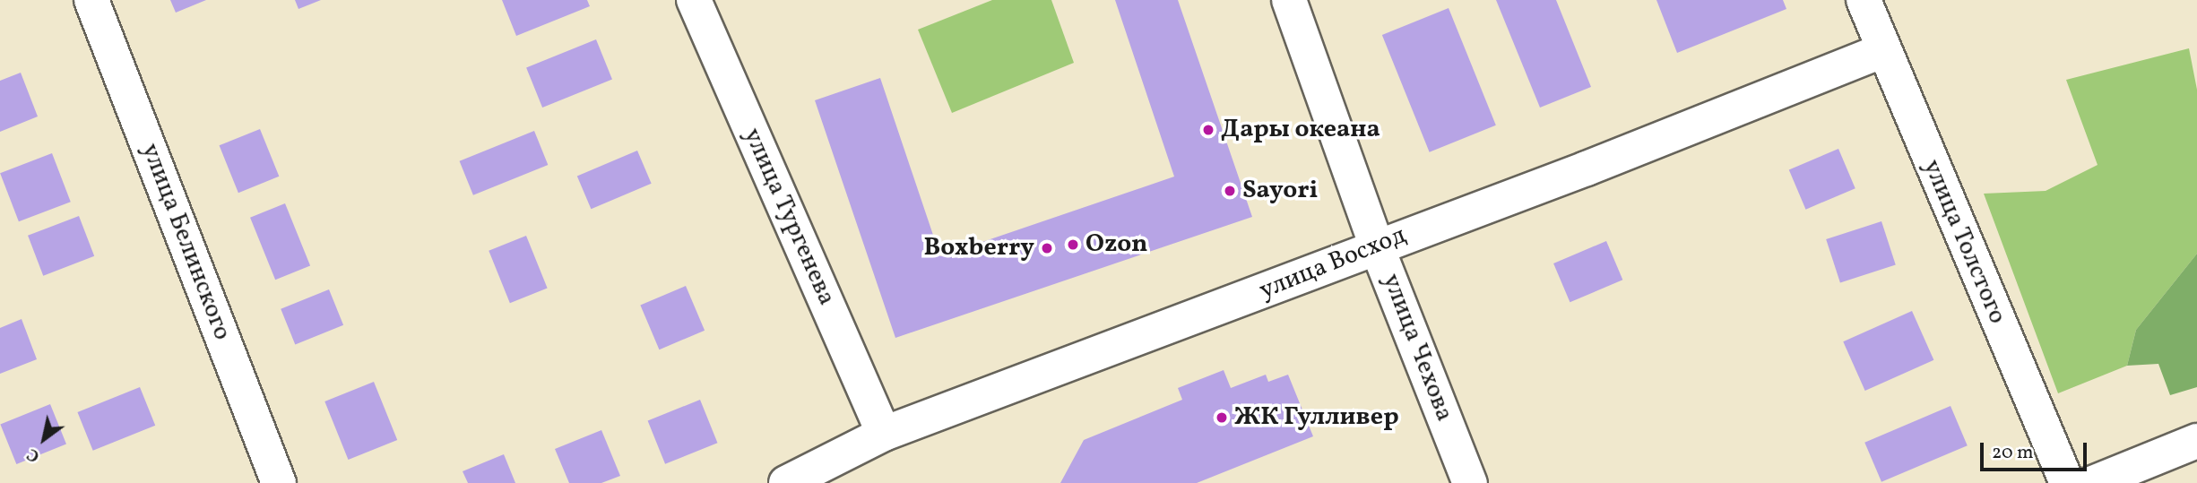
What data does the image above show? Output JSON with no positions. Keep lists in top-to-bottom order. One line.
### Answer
{"streets":{"street":["улица Тургенева","улица Белинского","улица Толстого","улица Восход","улица Чехова"]},"crossings":[["улица Тургенева","улица Восход"],["улица Толстого","улица Восход"],["улица Восход","улица Чехова"]],"places":["Дары океана","Sayori","Ozon","Boxberry","ЖК Гулливер"],"scale_bar":"20 m","north":"bottom left"}
